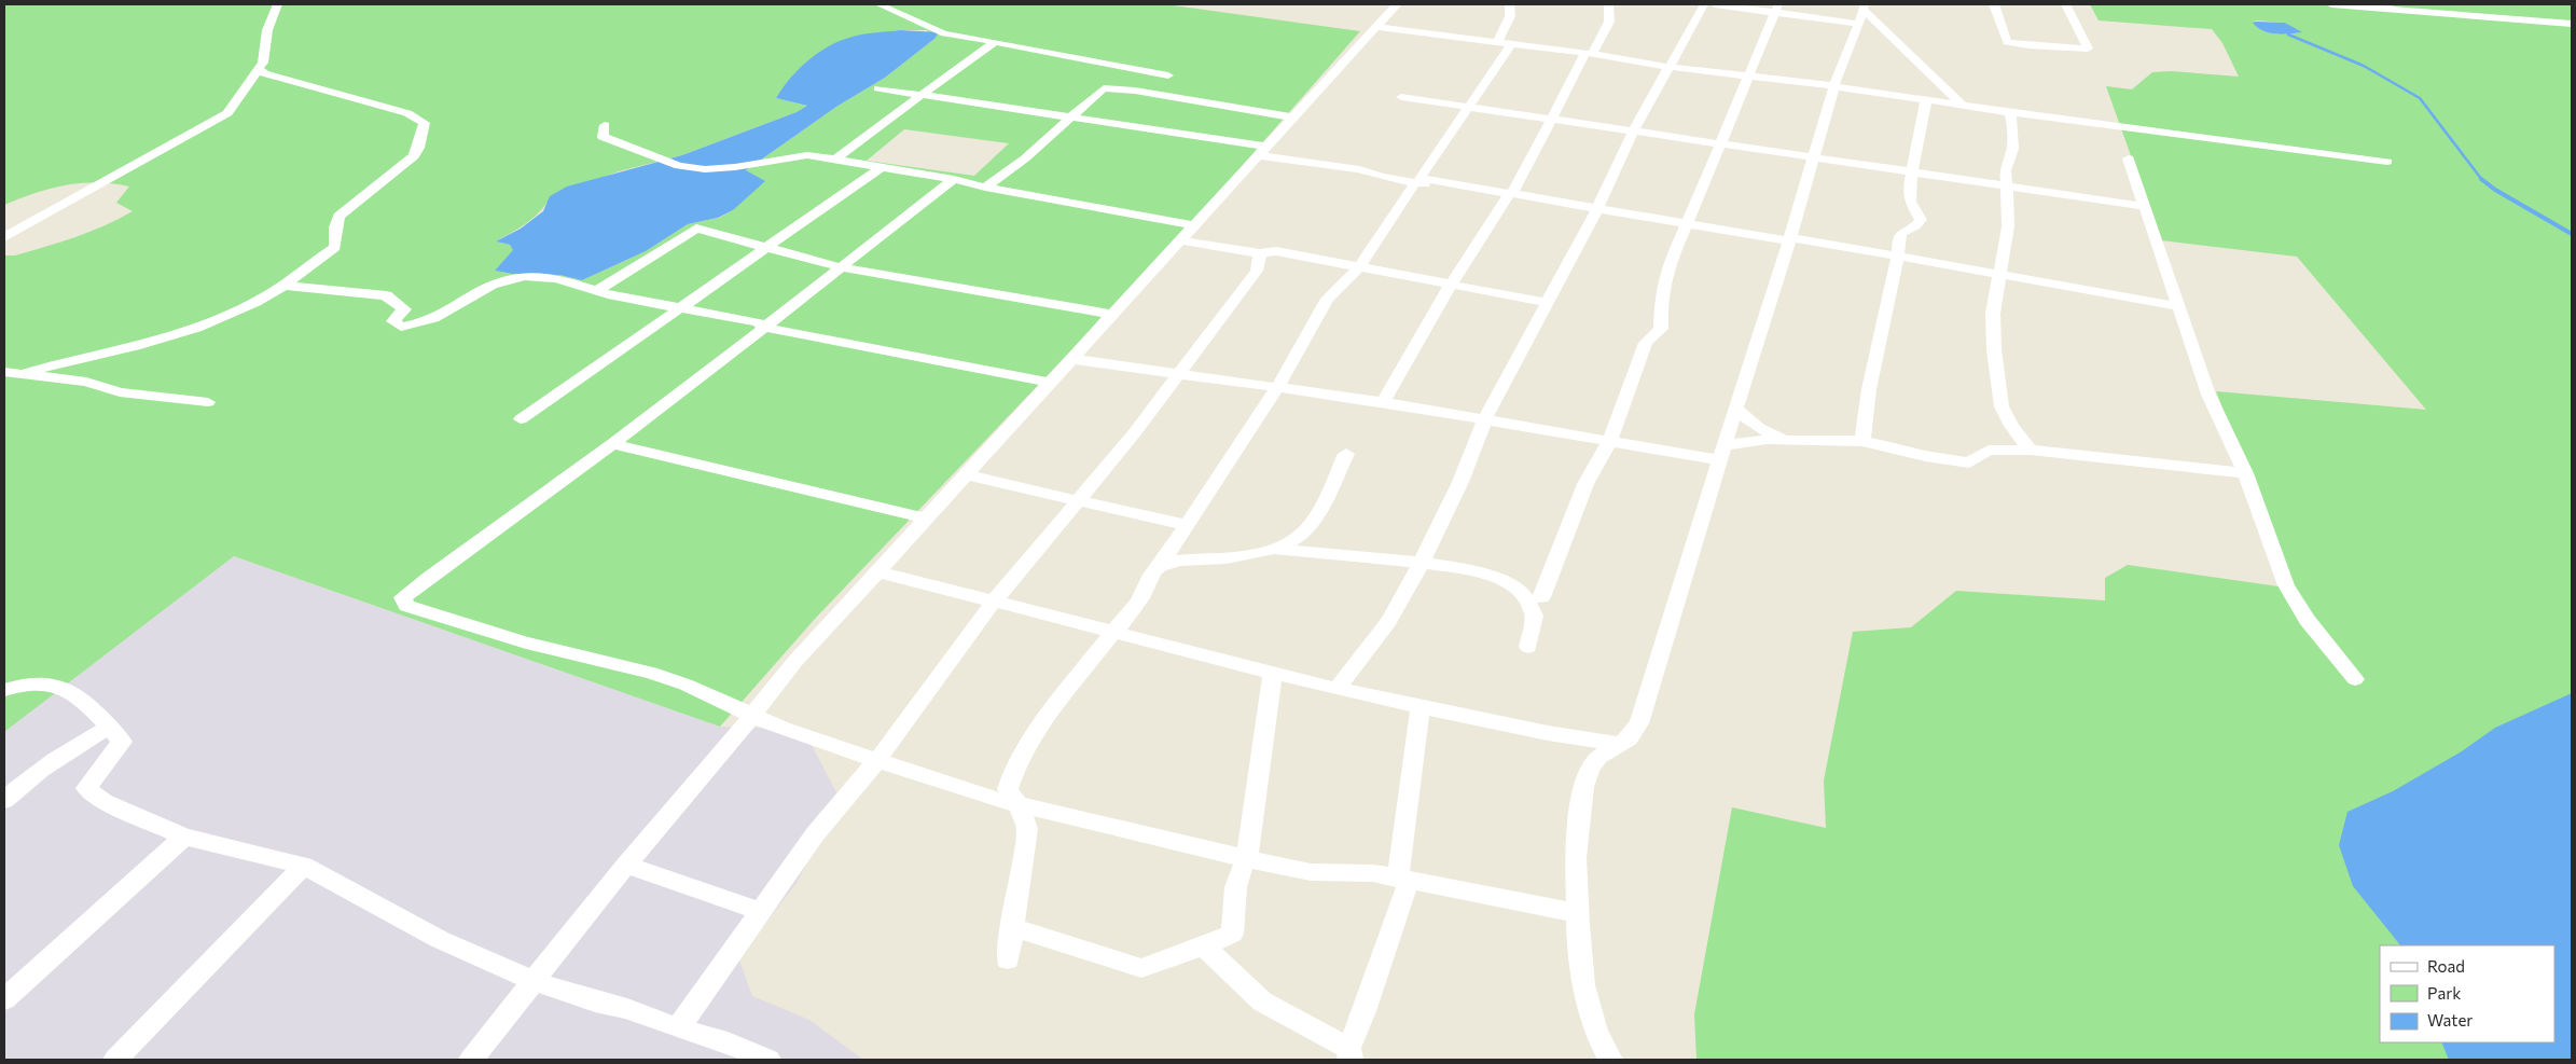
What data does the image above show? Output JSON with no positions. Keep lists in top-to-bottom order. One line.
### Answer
{"legend":["Road","Park","Water"]}
